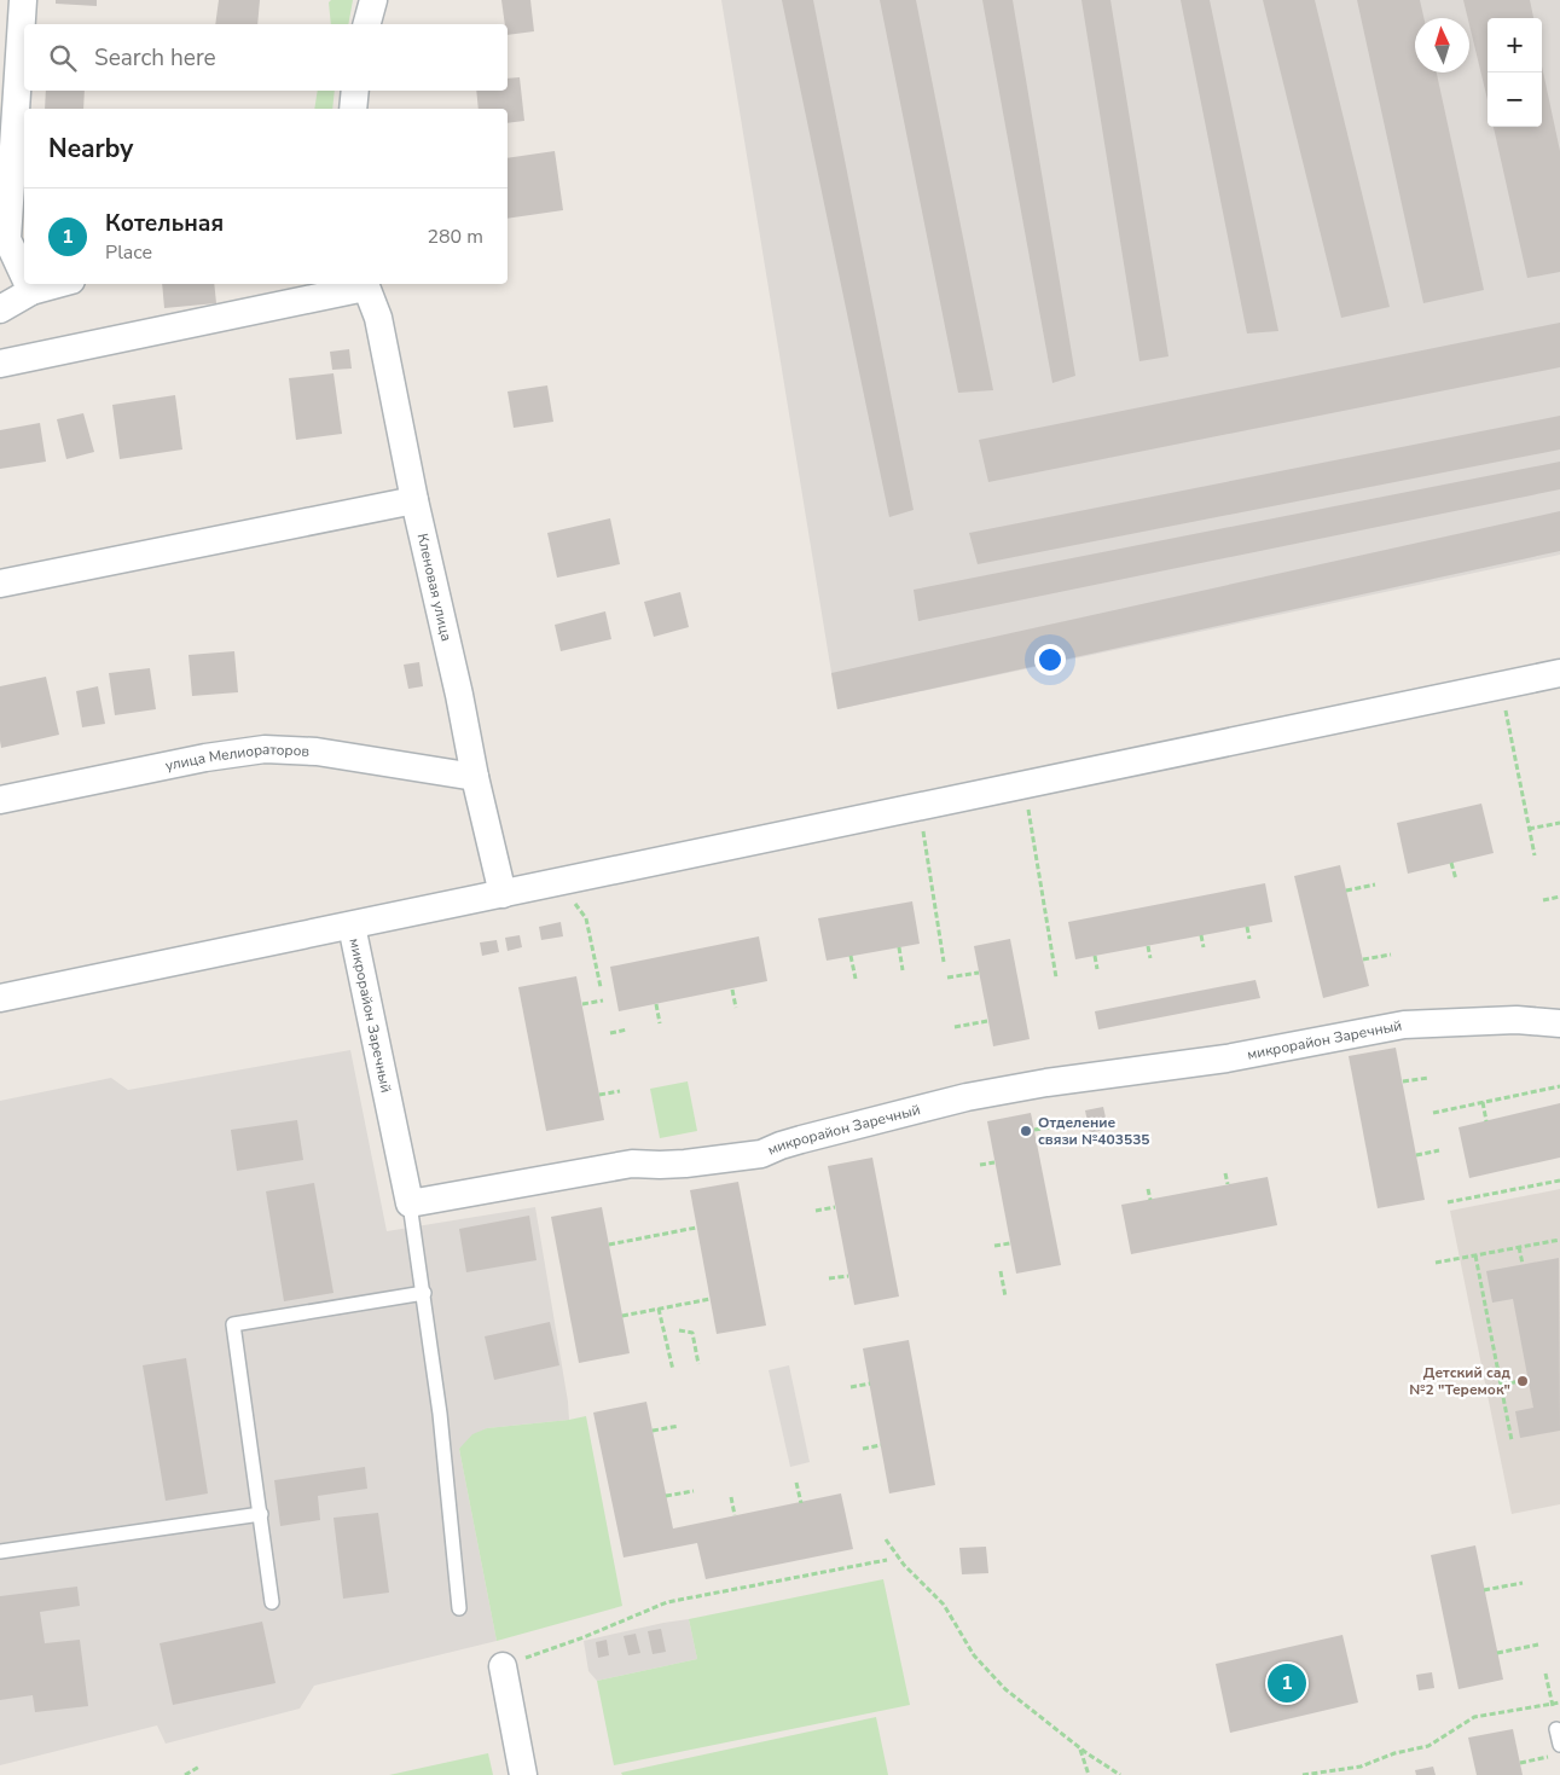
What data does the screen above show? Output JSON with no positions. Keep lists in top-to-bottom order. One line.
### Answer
{"streets":{"street":["Кленовая улица","улица Мелиораторов","микрорайон Заречный"]},"crossings":[["Кленовая улица","улица Мелиораторов"],["Кленовая улица","микрорайон Заречный"]],"places":["Отделение связи №403535","Детский сад №2 \"Теремок\""],"north":"top","page":{"map_buttons":["+","−"],"search":"Search here","heading":"Nearby","list":[{"mark":"1","name":"Котельная","note":"Place","value":"280 m"}],"pins":"1"}}
